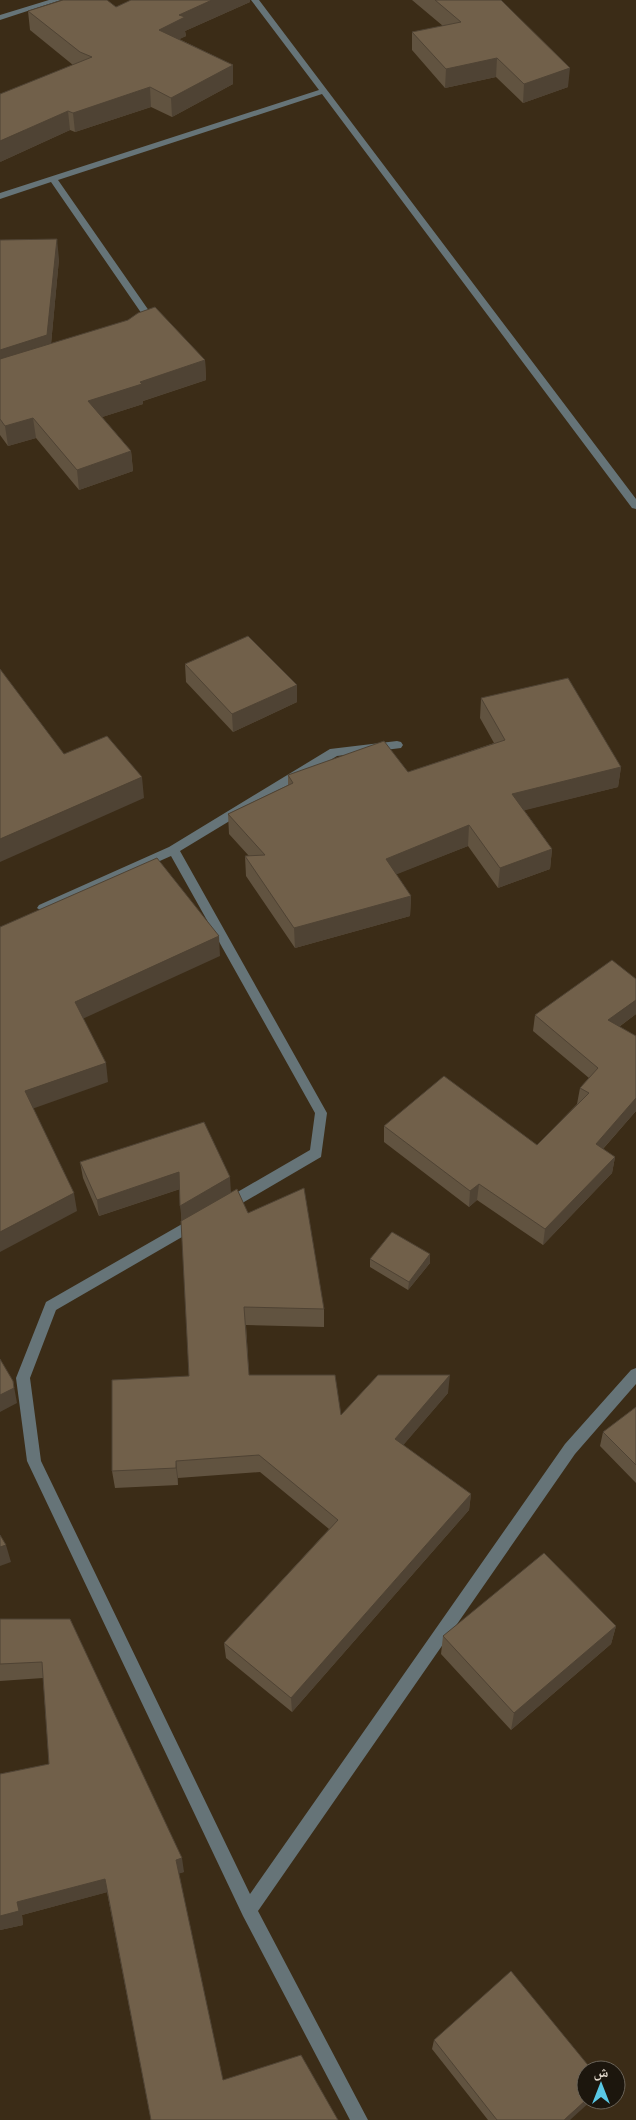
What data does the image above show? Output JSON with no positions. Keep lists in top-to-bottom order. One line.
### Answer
{"north":"top"}
